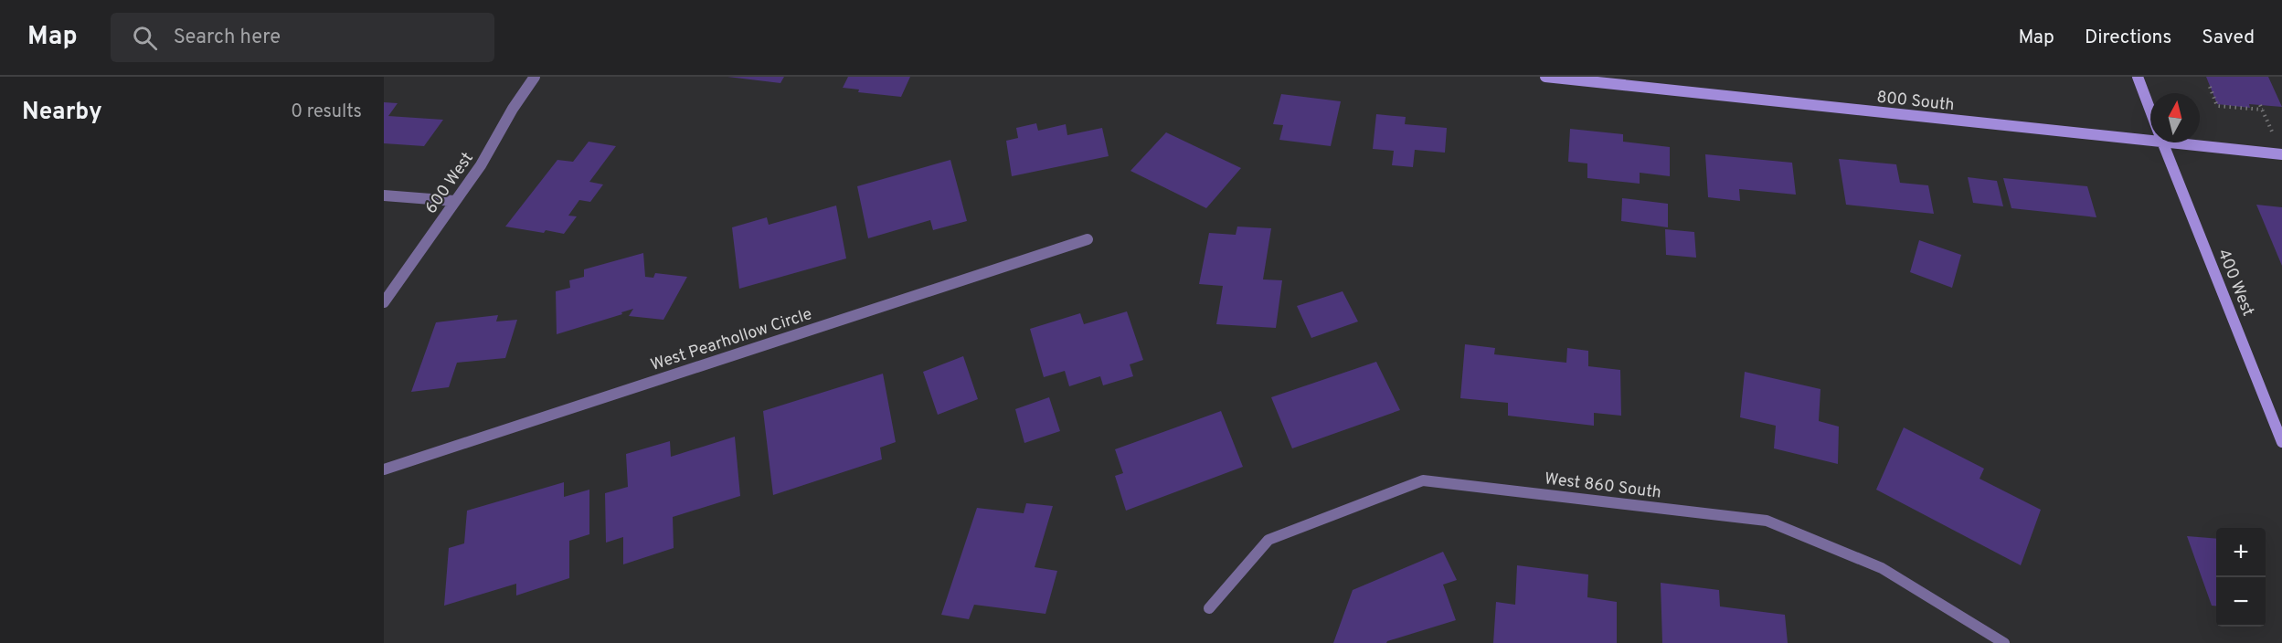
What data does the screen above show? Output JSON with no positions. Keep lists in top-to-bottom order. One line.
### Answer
{"streets":{"street":["800 South","600 West","400 West","West Pearhollow Circle","West 860 South"]},"north":"top","page":{"header":"Map","search":"Search here","nav":["Map","Directions","Saved"],"heading":["Nearby","0 results"],"map_buttons":["+","−"]}}
